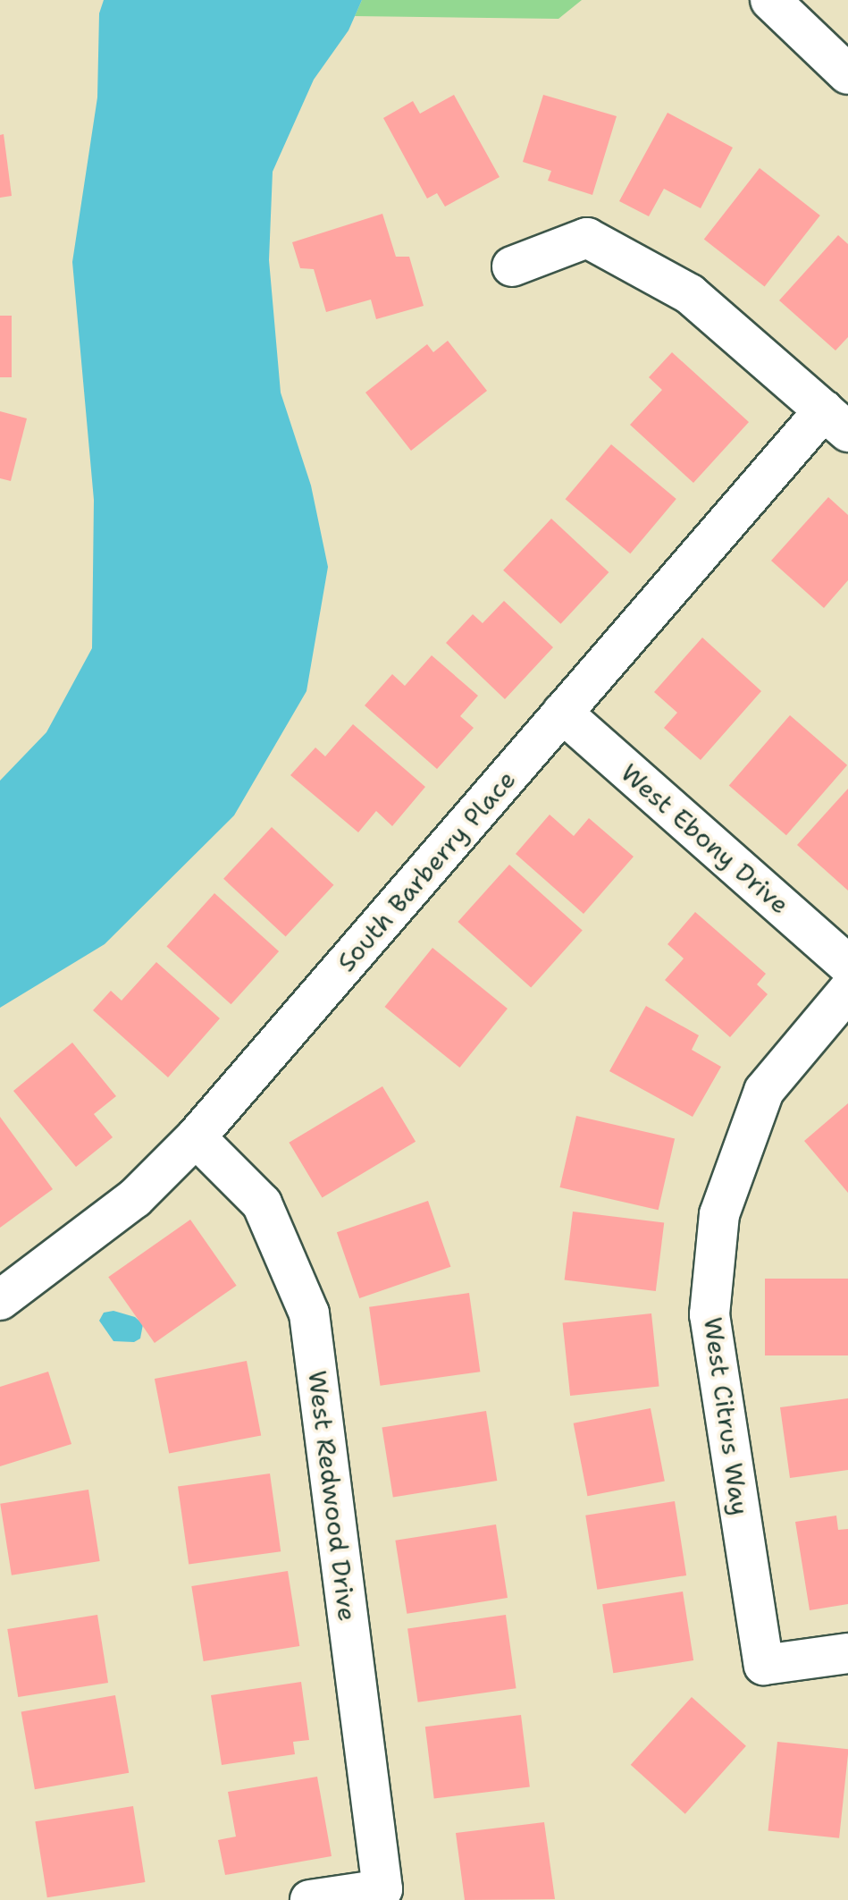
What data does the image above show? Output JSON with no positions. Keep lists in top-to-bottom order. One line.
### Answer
{"streets":{"street":["West Ebony Drive","South Barberry Place","West Citrus Way","West Redwood Drive"]},"crossings":[["West Ebony Drive","South Barberry Place"],["South Barberry Place","West Redwood Drive"]]}
